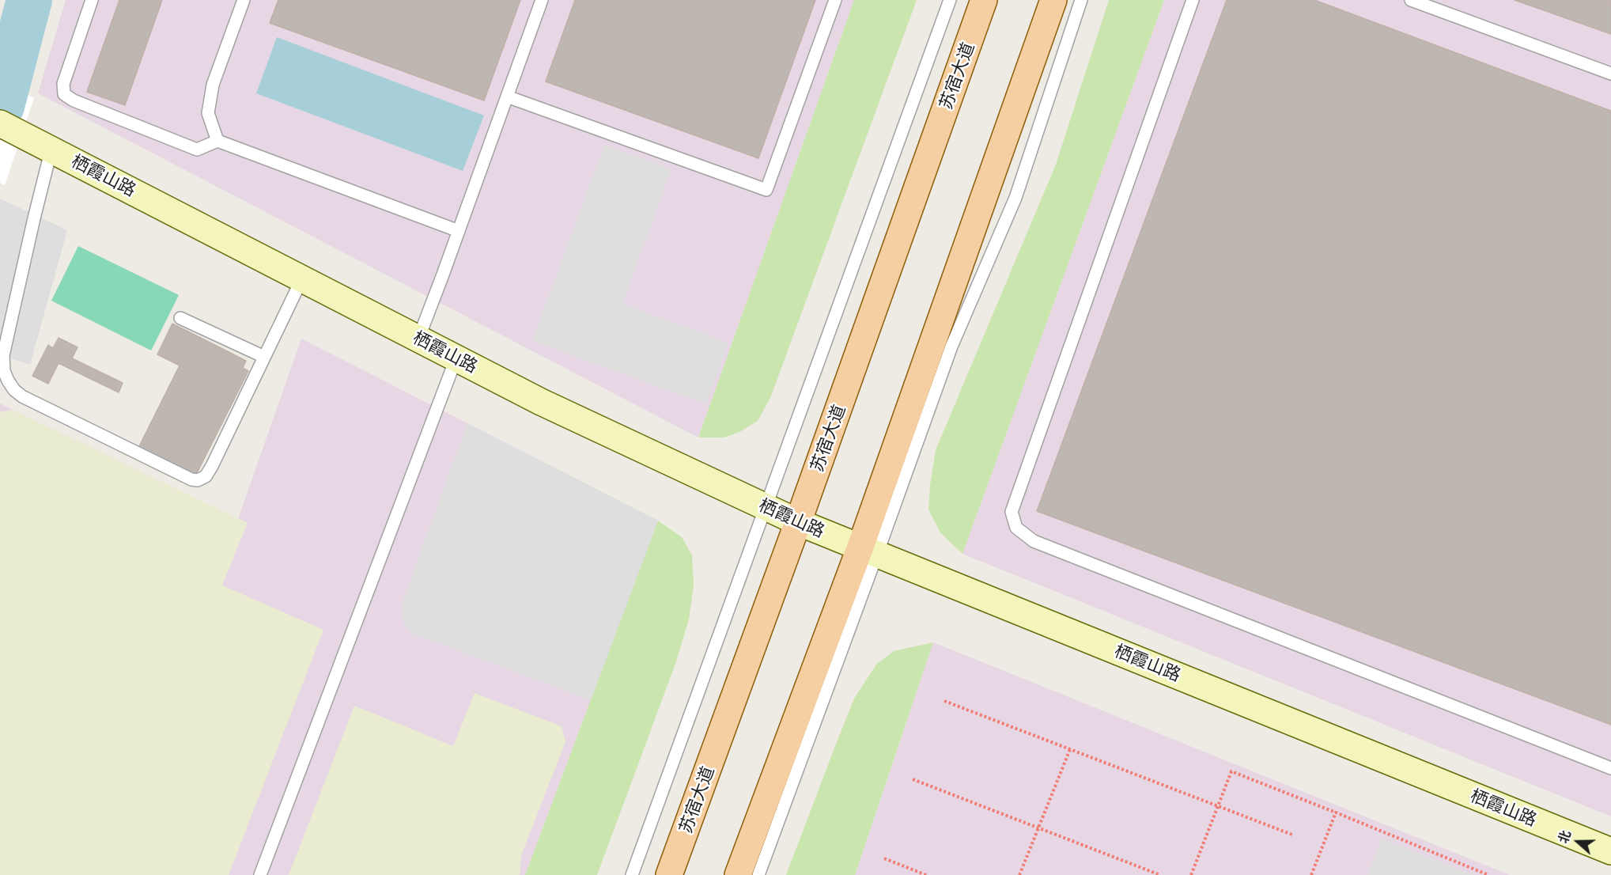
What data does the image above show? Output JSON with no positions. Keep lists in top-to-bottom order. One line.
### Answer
{"streets":{"main road":["苏宿大道"],"street":["栖霞山路"]},"crossings":[["苏宿大道","栖霞山路"]],"north":"left"}
